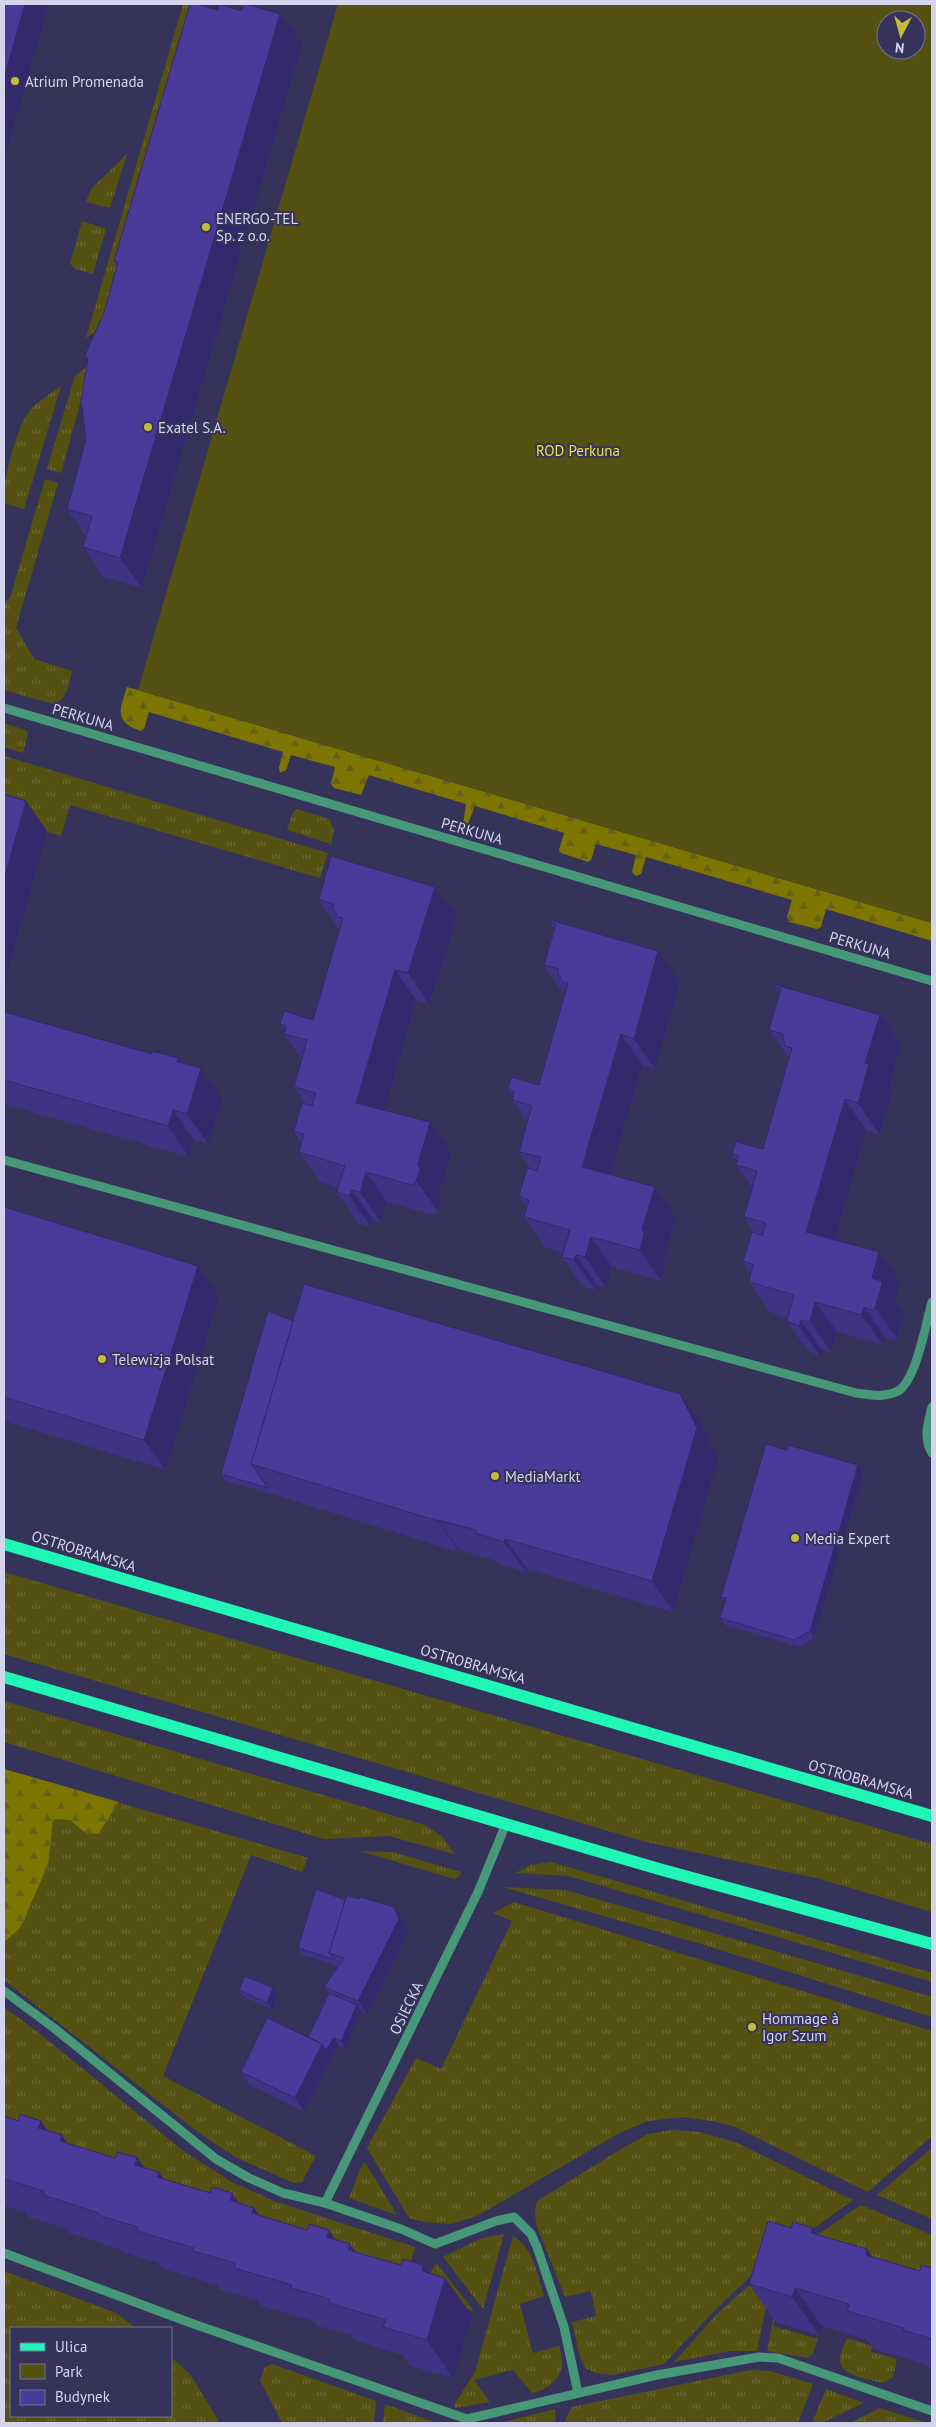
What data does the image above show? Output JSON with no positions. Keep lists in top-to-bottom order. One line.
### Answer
{"streets":{"main road":["OSTROBRAMSKA"],"street":["PERKUNA","OSIECKA"]},"parks":["ROD Perkuna"],"places":["Atrium Promenada","ENERGO-TEL Sp. z o.o.","Exatel S.A.","Telewizja Polsat","MediaMarkt","Media Expert","Hommage à Igor Szum"],"legend":["Ulica","Park","Budynek"],"north":"bottom"}
